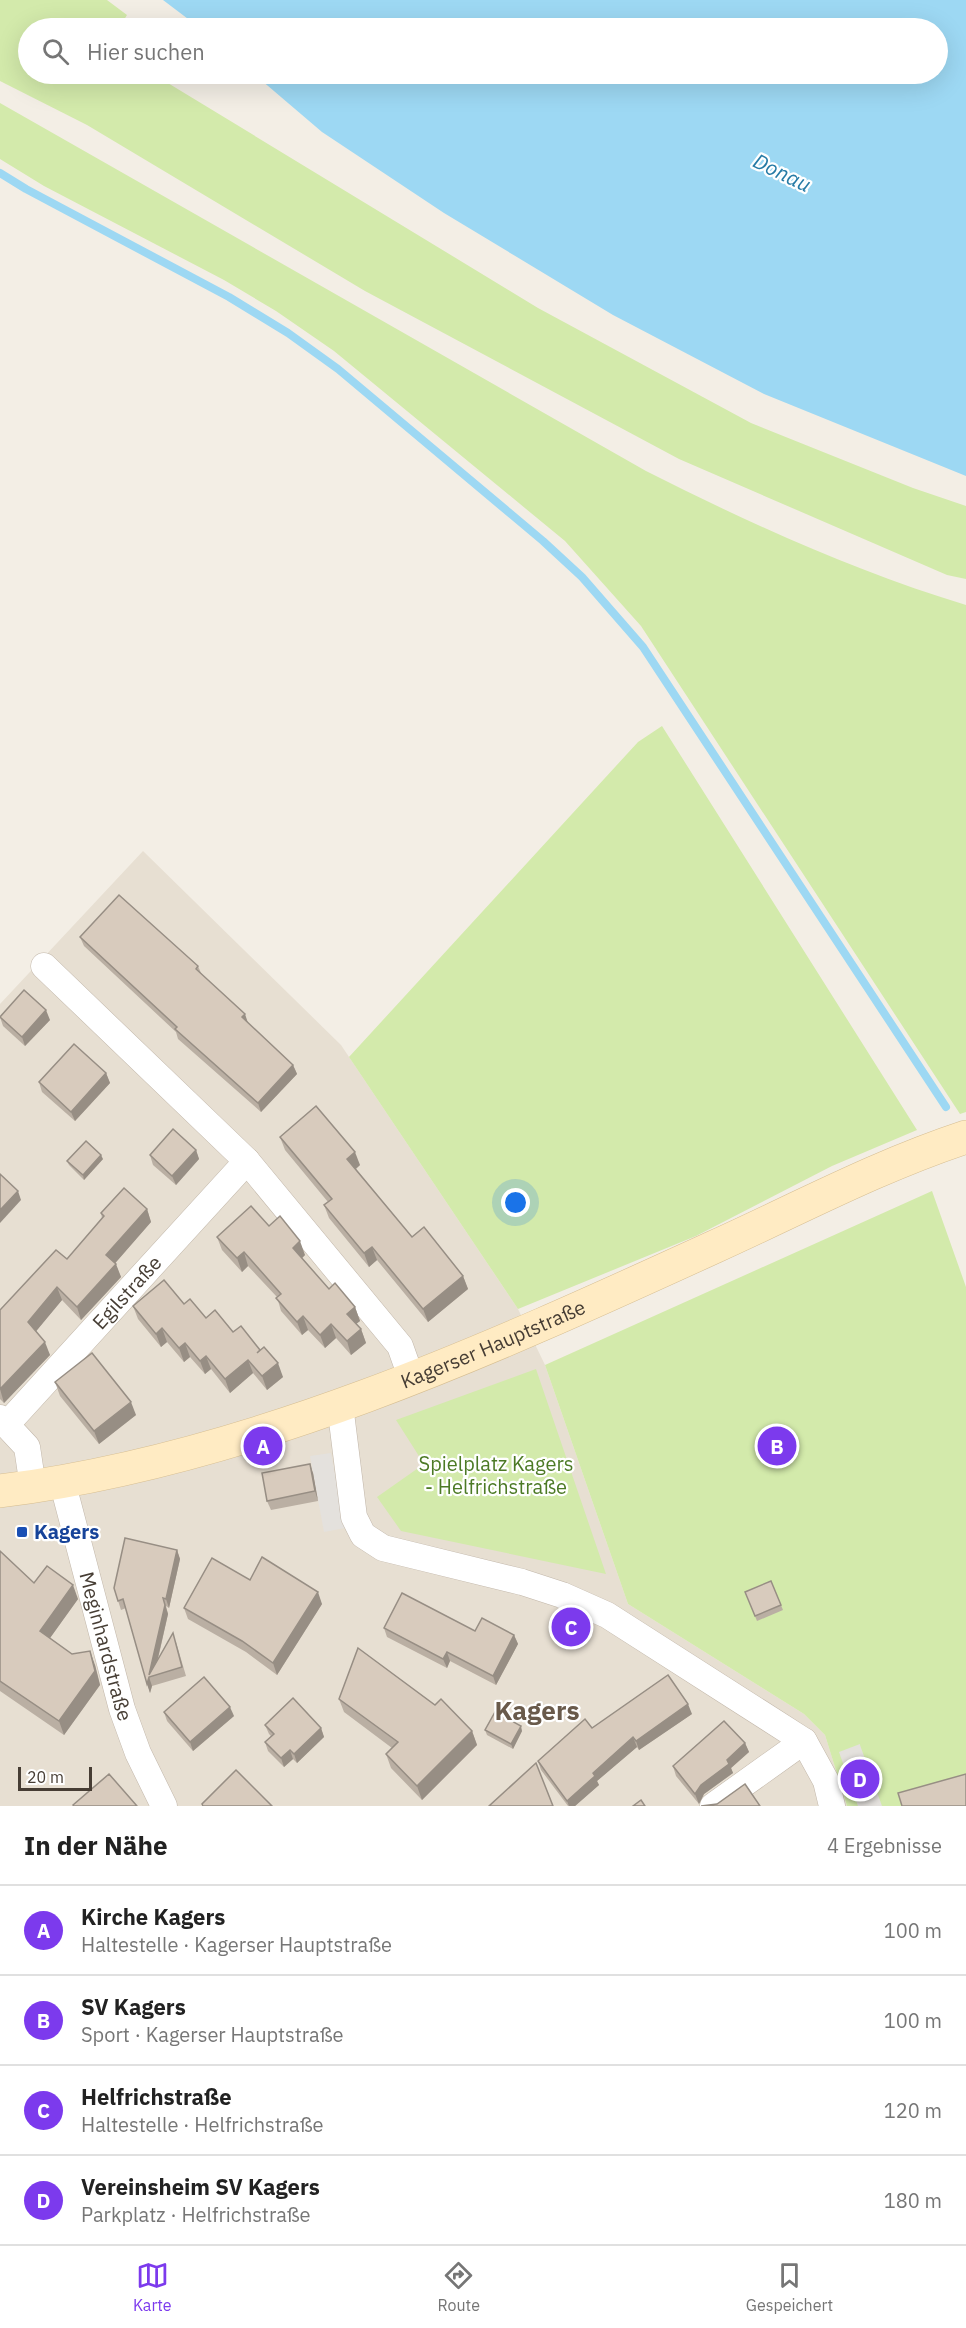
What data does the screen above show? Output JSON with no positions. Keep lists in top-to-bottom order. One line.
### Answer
{"streets":{"street":["Egilstraße","Kagerser Hauptstraße","Meginhardstraße"]},"crossings":[["Egilstraße","Meginhardstraße"],["Kagerser Hauptstraße","Meginhardstraße"]],"districts":["Kagers"],"water":["Donau"],"parks":["Spielplatz Kagers - Helfrichstraße"],"places":{"transit":["Kagers"]},"scale_bar":"20 m","page":{"search":"Hier suchen","pins":["A","B","C","D"],"scale":"20 m","heading":["In der Nähe","4 Ergebnisse"],"list":[{"mark":"A","name":"Kirche Kagers","note":"Haltestelle · Kagerser Hauptstraße","value":"100 m"},{"mark":"B","name":"SV Kagers","note":"Sport · Kagerser Hauptstraße","value":"100 m"},{"mark":"C","name":"Helfrichstraße","note":"Haltestelle · Helfrichstraße","value":"120 m"},{"mark":"D","name":"Vereinsheim SV Kagers","note":"Parkplatz · Helfrichstraße","value":"180 m"}],"nav":["Karte","Route","Gespeichert"]}}
